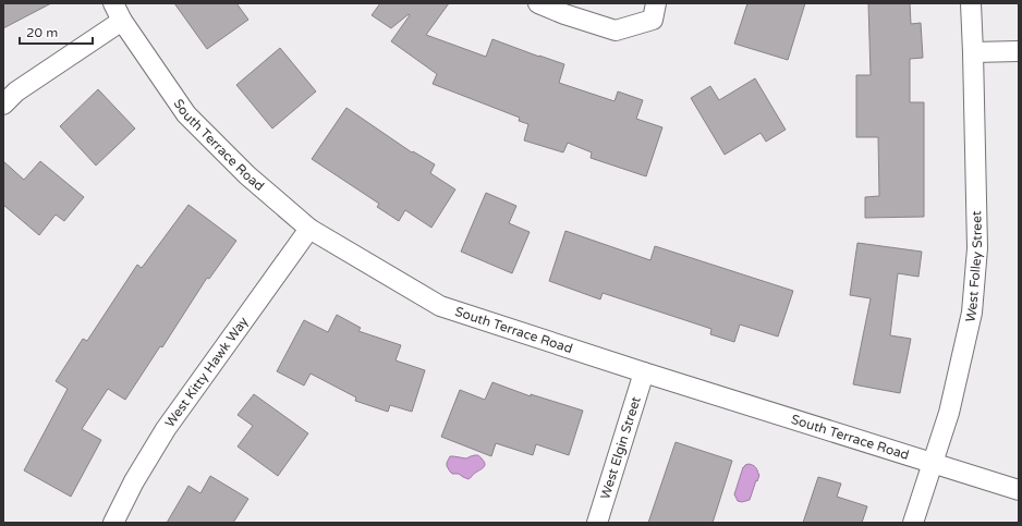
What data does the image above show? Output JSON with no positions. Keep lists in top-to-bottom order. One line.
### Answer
{"streets":{"street":["South Terrace Road","West Folley Street","West Kitty Hawk Way","West Elgin Street"]},"crossings":[["South Terrace Road","West Folley Street"],["South Terrace Road","West Kitty Hawk Way"],["South Terrace Road","West Elgin Street"]],"scale_bar":"20 m"}
